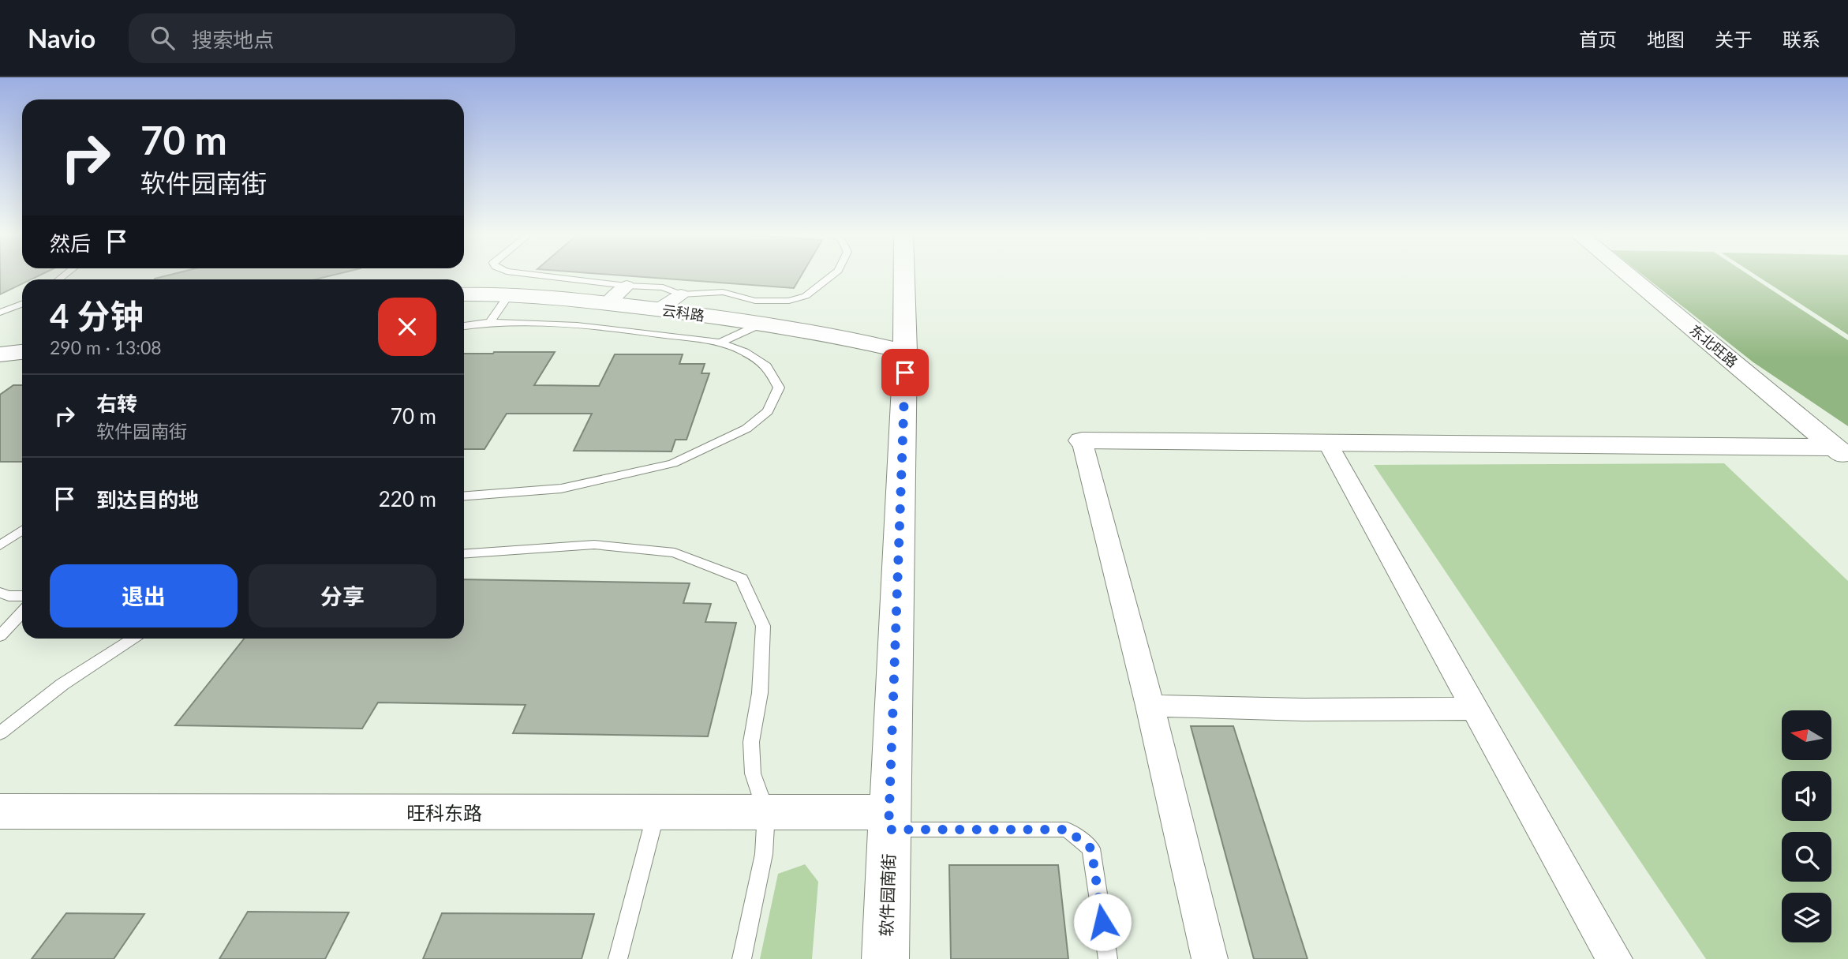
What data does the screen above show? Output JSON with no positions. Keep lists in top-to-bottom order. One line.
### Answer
{"streets":{"street":["云科路","东北旺路","旺科东路","软件园南街"]},"crossings":[["云科路","软件园南街"],["旺科东路","软件园南街"]],"north":"left","page":{"header":"Navio","search":"搜索地点","nav":["首页","地图","关于","联系"],"turn":["70 m","软件园南街"],"then":"然后","heading":["4 分钟","290 m · 13:08"],"list":[{"name":"右转","note":"软件园南街","value":"70 m"},{"name":"到达目的地","value":"220 m"}],"buttons":["退出","分享"]}}
